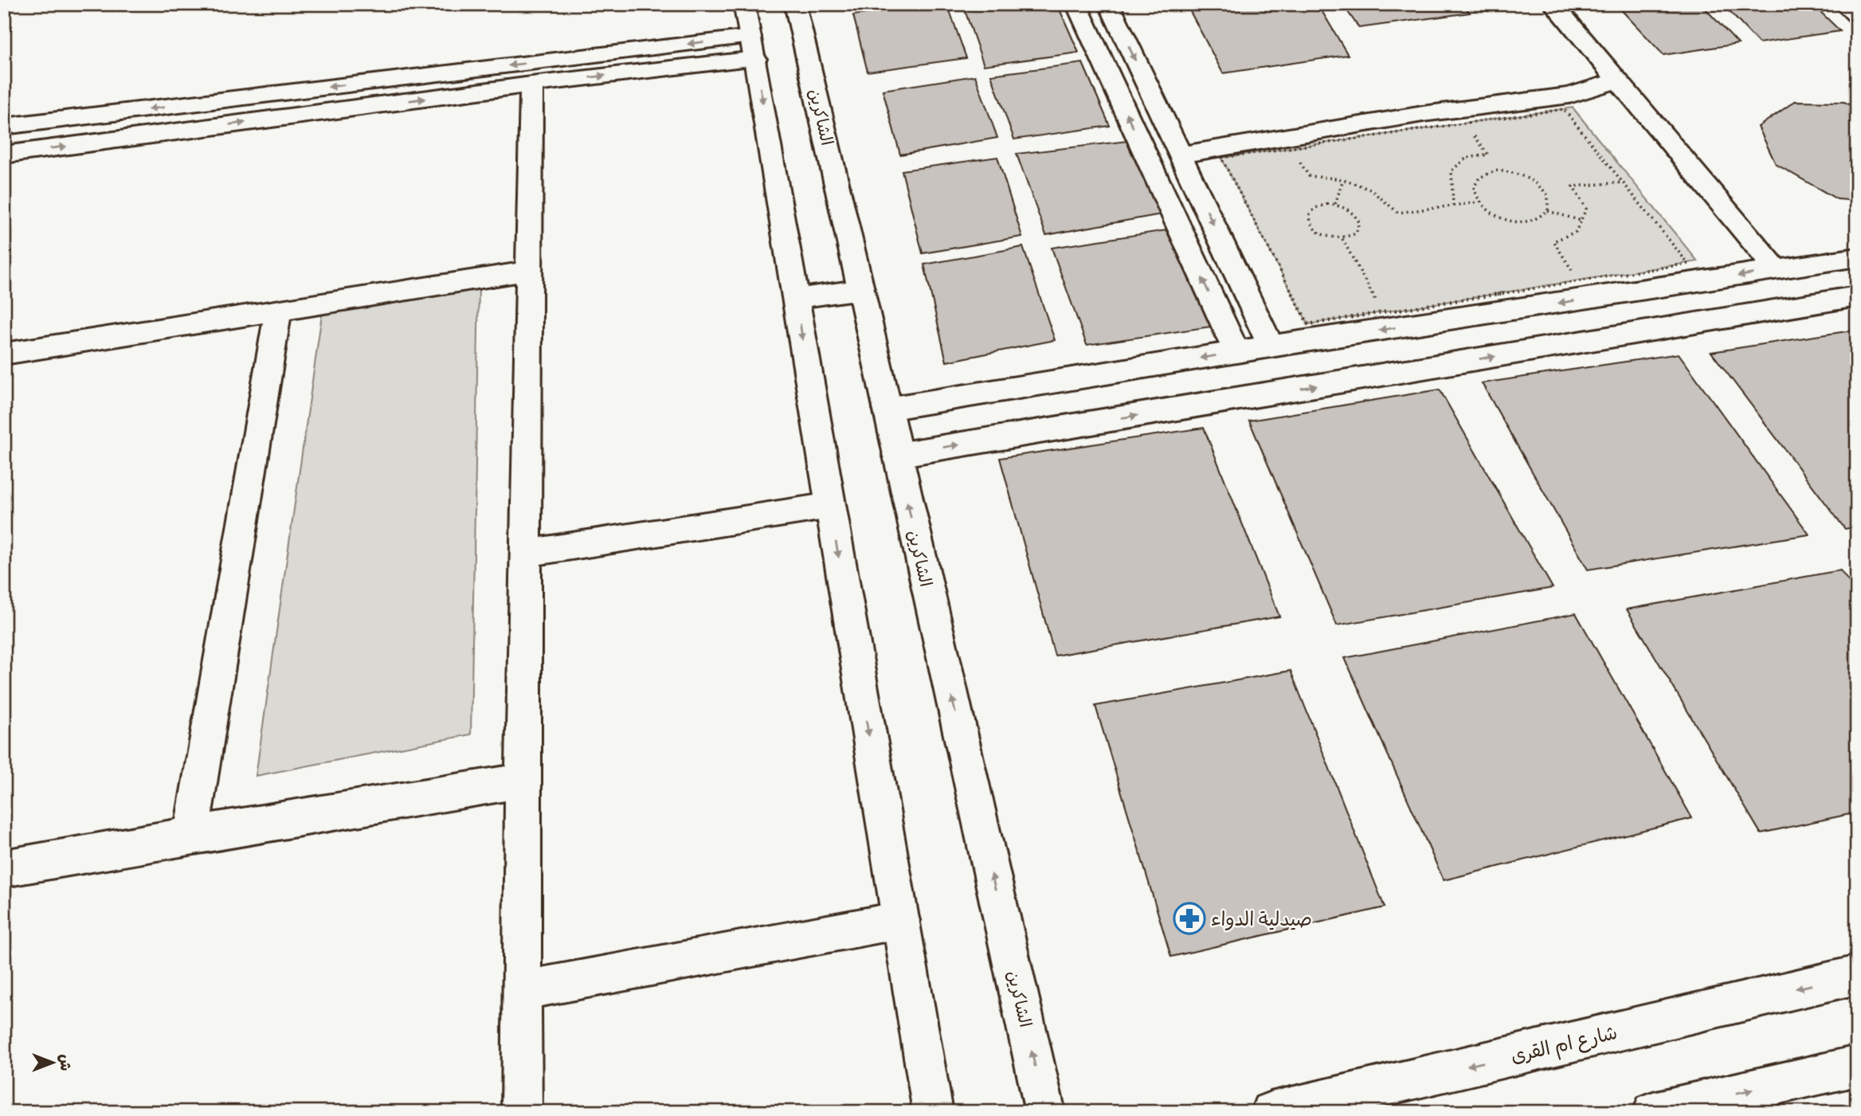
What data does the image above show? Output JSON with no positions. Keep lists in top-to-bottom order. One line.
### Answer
{"streets":{"street":["الشاكرين","شارع ام القرى"]},"places":{"pharmacy":["صيدلية الدواء"]},"north":"right"}
